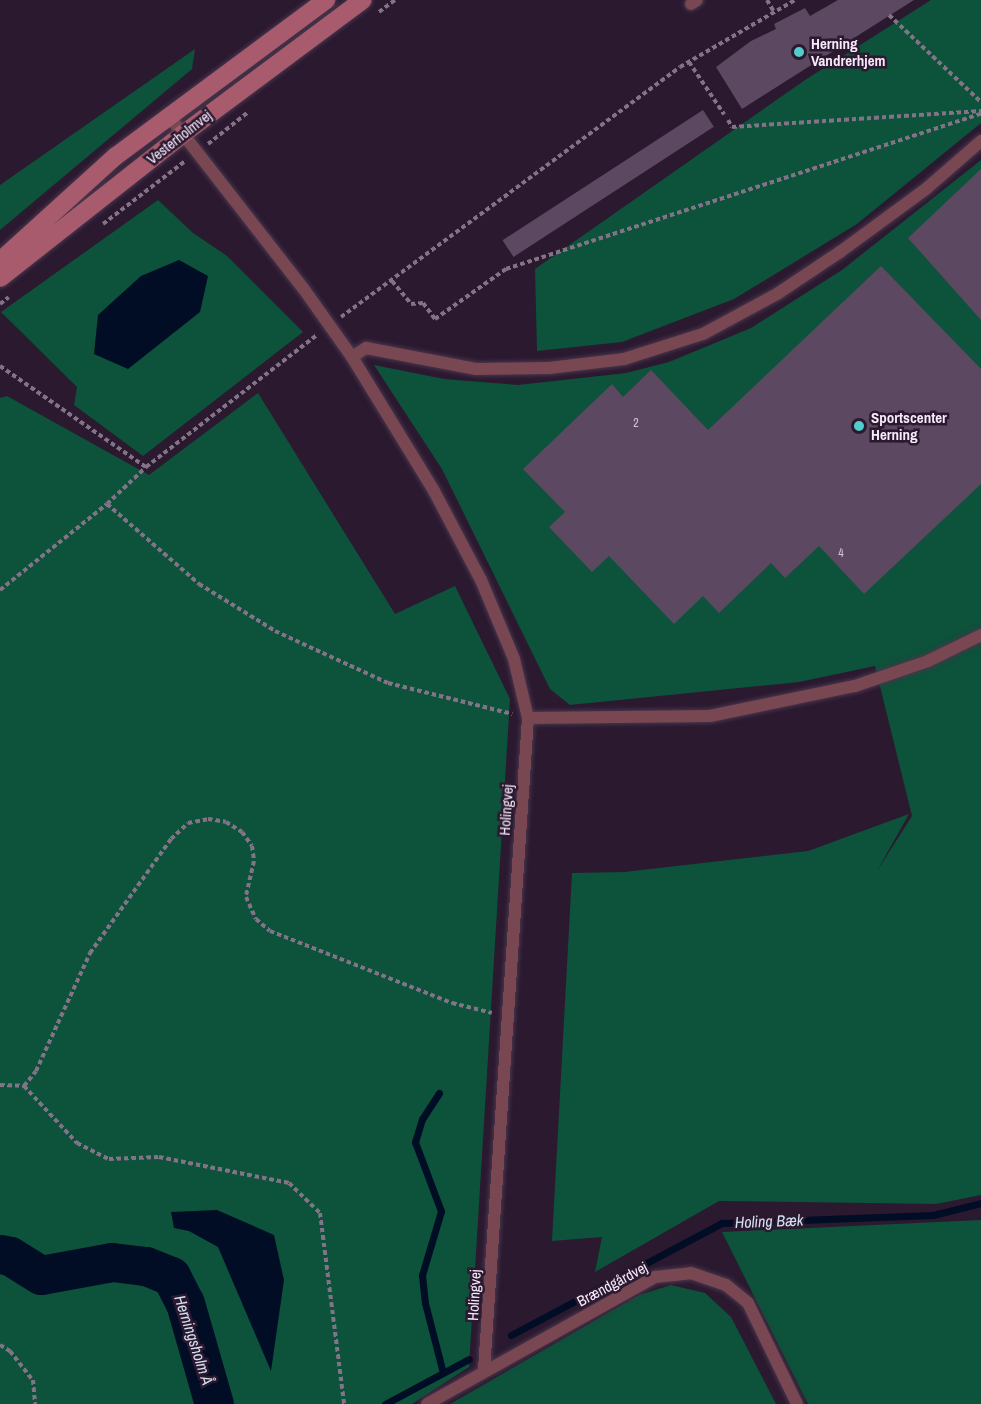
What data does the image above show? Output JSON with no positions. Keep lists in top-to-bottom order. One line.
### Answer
{"streets":{"street":["Vesterholmvej"],"lane":["Holingvej","Brændgårdvej"]},"crossings":[["Vesterholmvej","Holingvej"],["Holingvej","Brændgårdvej"]],"water":["Holing Bæk","Herningsholm Å"],"places":["Herning Vandrerhjem","Sportscenter Herning"],"house_numbers":["2","4"]}
